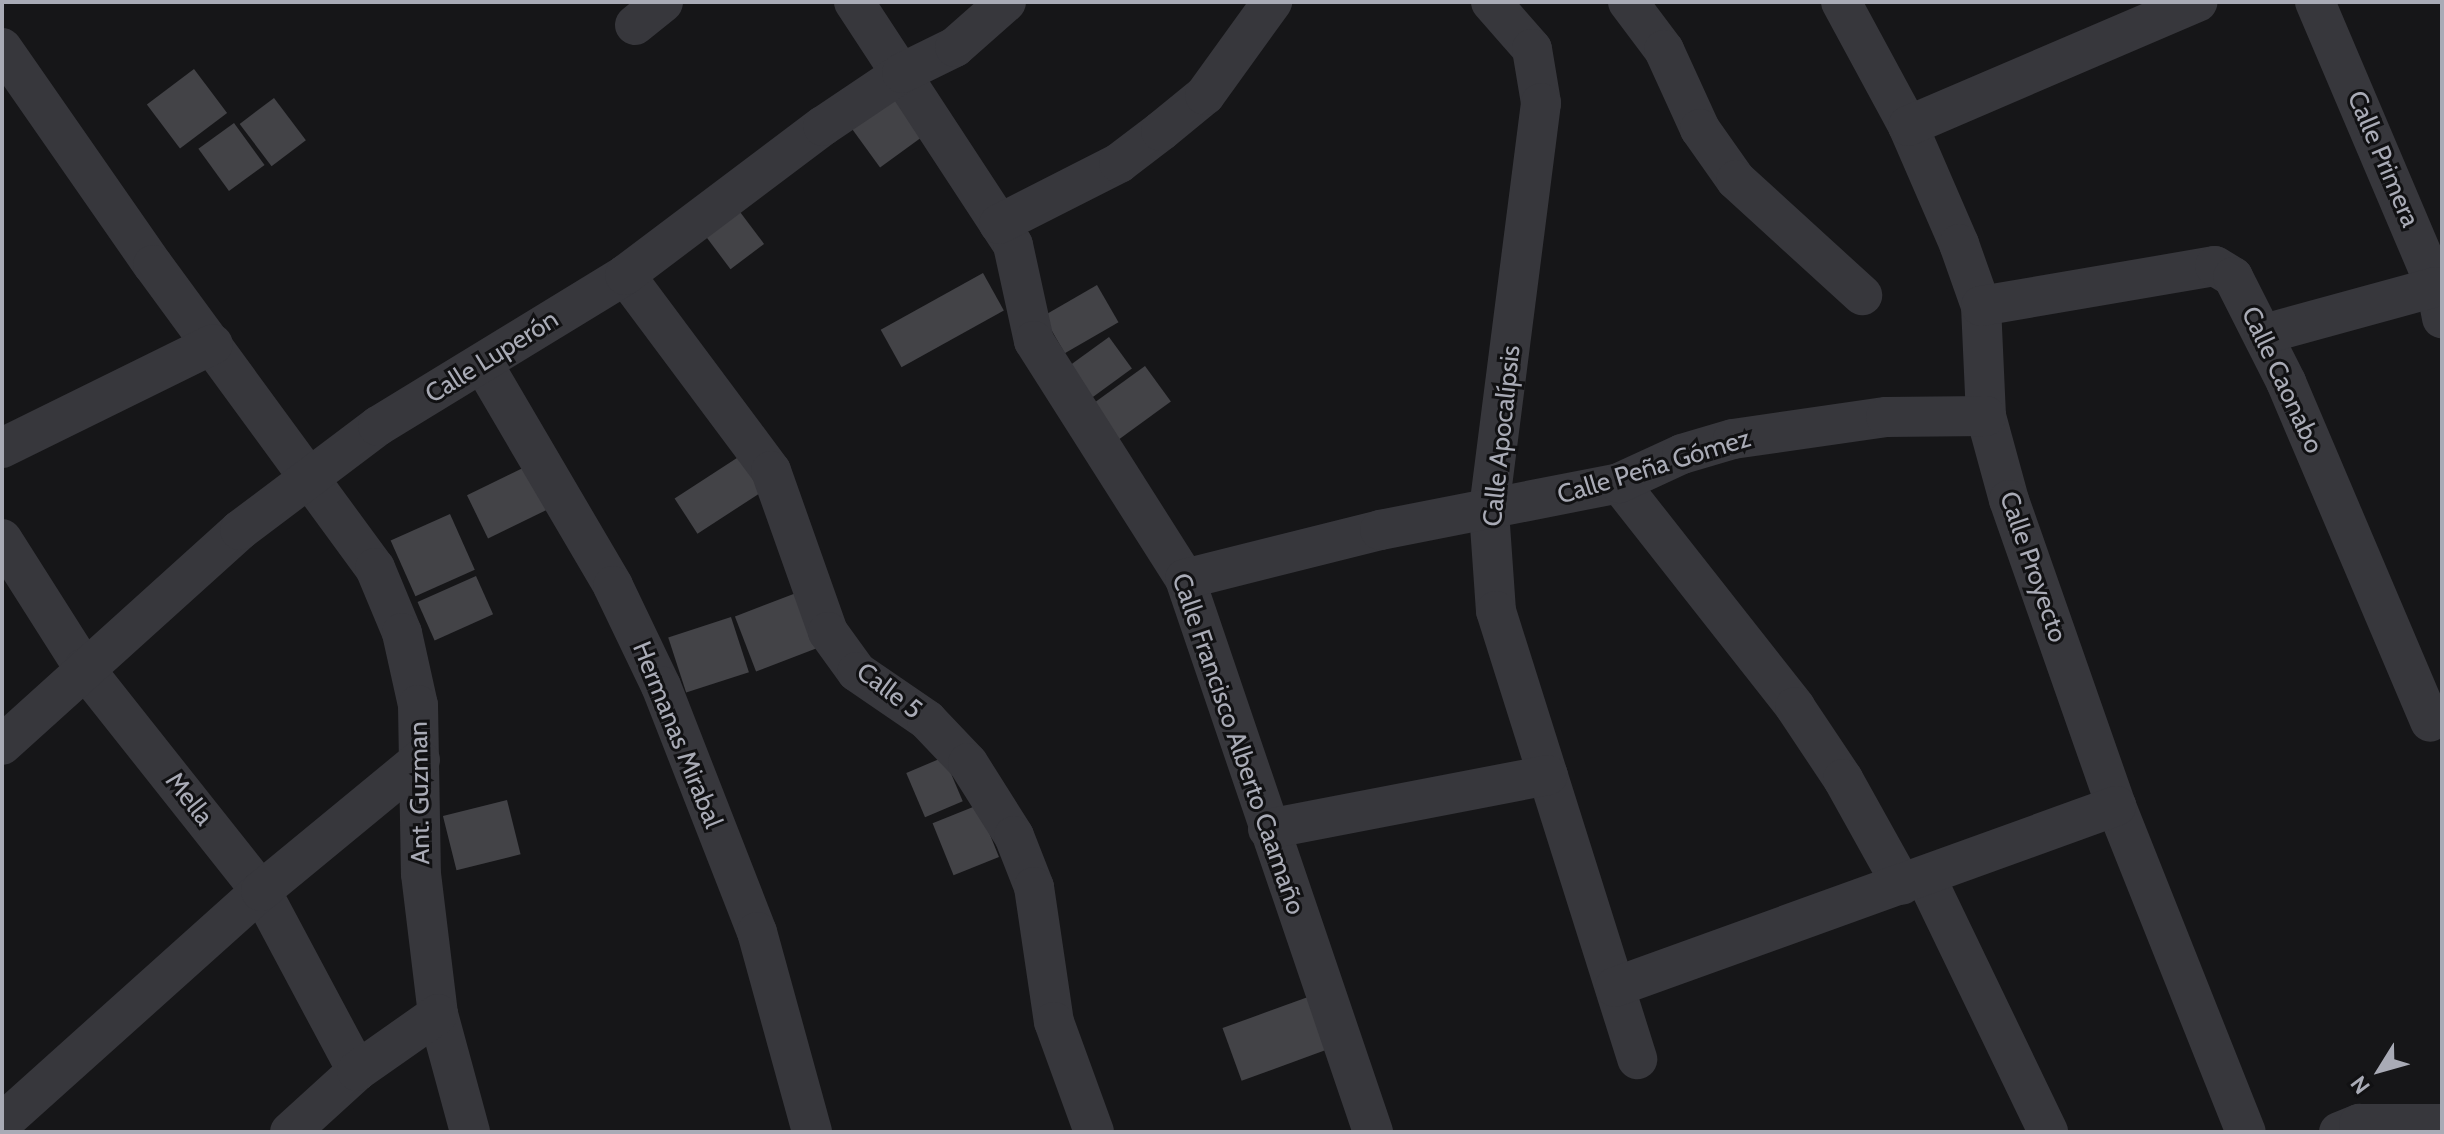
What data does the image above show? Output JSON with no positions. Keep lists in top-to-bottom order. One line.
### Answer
{"streets":{"street":["Calle Primera","Calle Luperón","Calle Caonabo","Calle Apocalípsis","Calle Peña Gómez","Calle Proyecto","Calle 5","Hermanas Mirabal","Calle Francisco Alberto Caamaño","Ant. Guzman","Mella"]},"crossings":[["Calle Luperón","Calle 5"],["Calle Luperón","Hermanas Mirabal"],["Calle Luperón","Calle Francisco Alberto Caamaño"],["Calle Luperón","Ant. Guzman"],["Calle Luperón","Mella"],["Calle Caonabo","Calle Proyecto"],["Calle Apocalípsis","Calle Peña Gómez"],["Calle Peña Gómez","Calle Proyecto"],["Calle Peña Gómez","Calle Francisco Alberto Caamaño"]],"north":"bottom left"}
